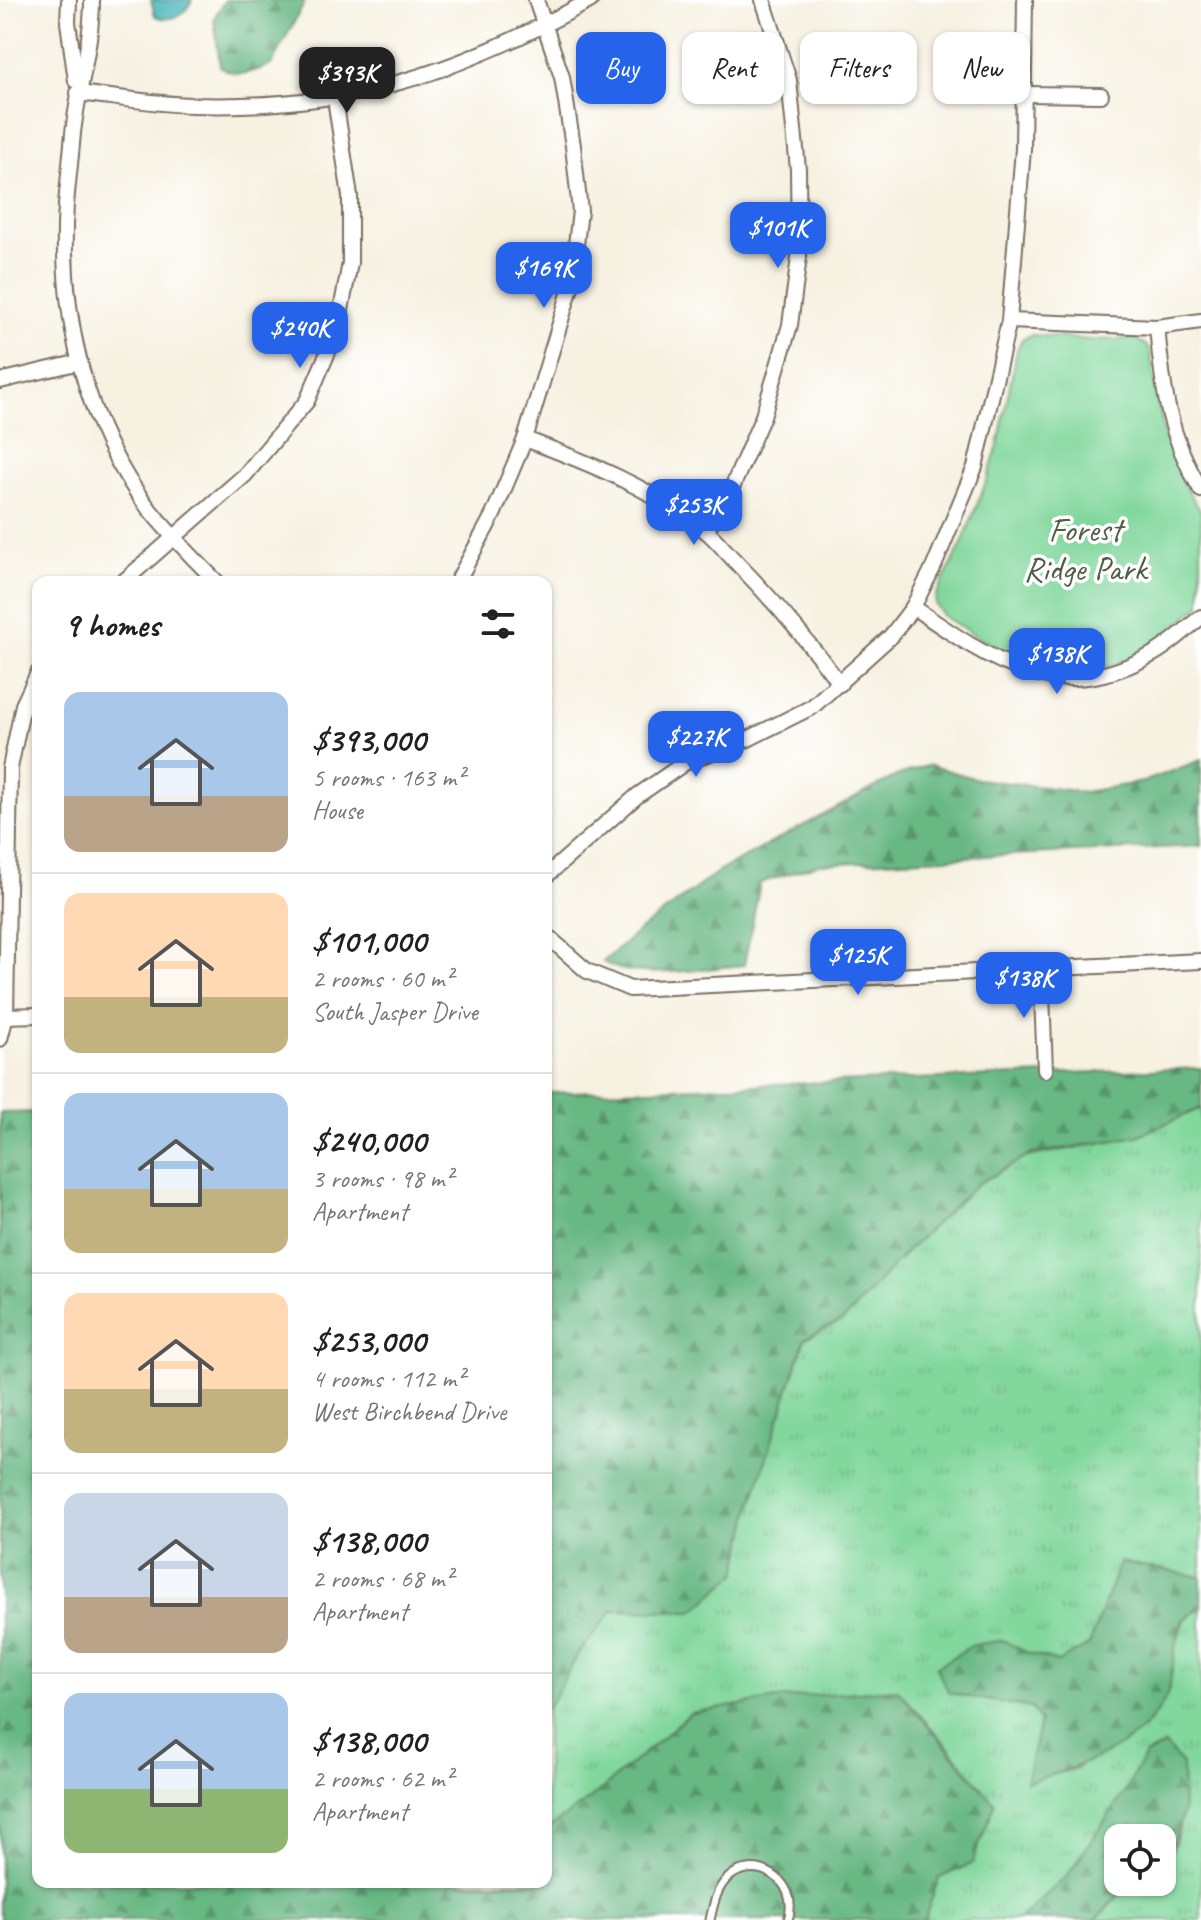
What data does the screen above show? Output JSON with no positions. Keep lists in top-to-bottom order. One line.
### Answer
{"parks":["Forest Ridge Park"],"page":{"chip":["Buy","Rent","Filters","New"],"price":["$393K","$101K","$169K","$240K","$253K","$138K","$227K","$125K","$138K"],"heading":"9 homes","list":[{"name":"$393,000","note":"5 rooms · 163 m² · House"},{"name":"$101,000","note":"2 rooms · 60 m² · South Jasper Drive"},{"name":"$240,000","note":"3 rooms · 98 m² · Apartment"},{"name":"$253,000","note":"4 rooms · 112 m² · West Birchbend Drive"},{"name":"$138,000","note":"2 rooms · 68 m² · Apartment"},{"name":"$138,000","note":"2 rooms · 62 m² · Apartment"}]}}
